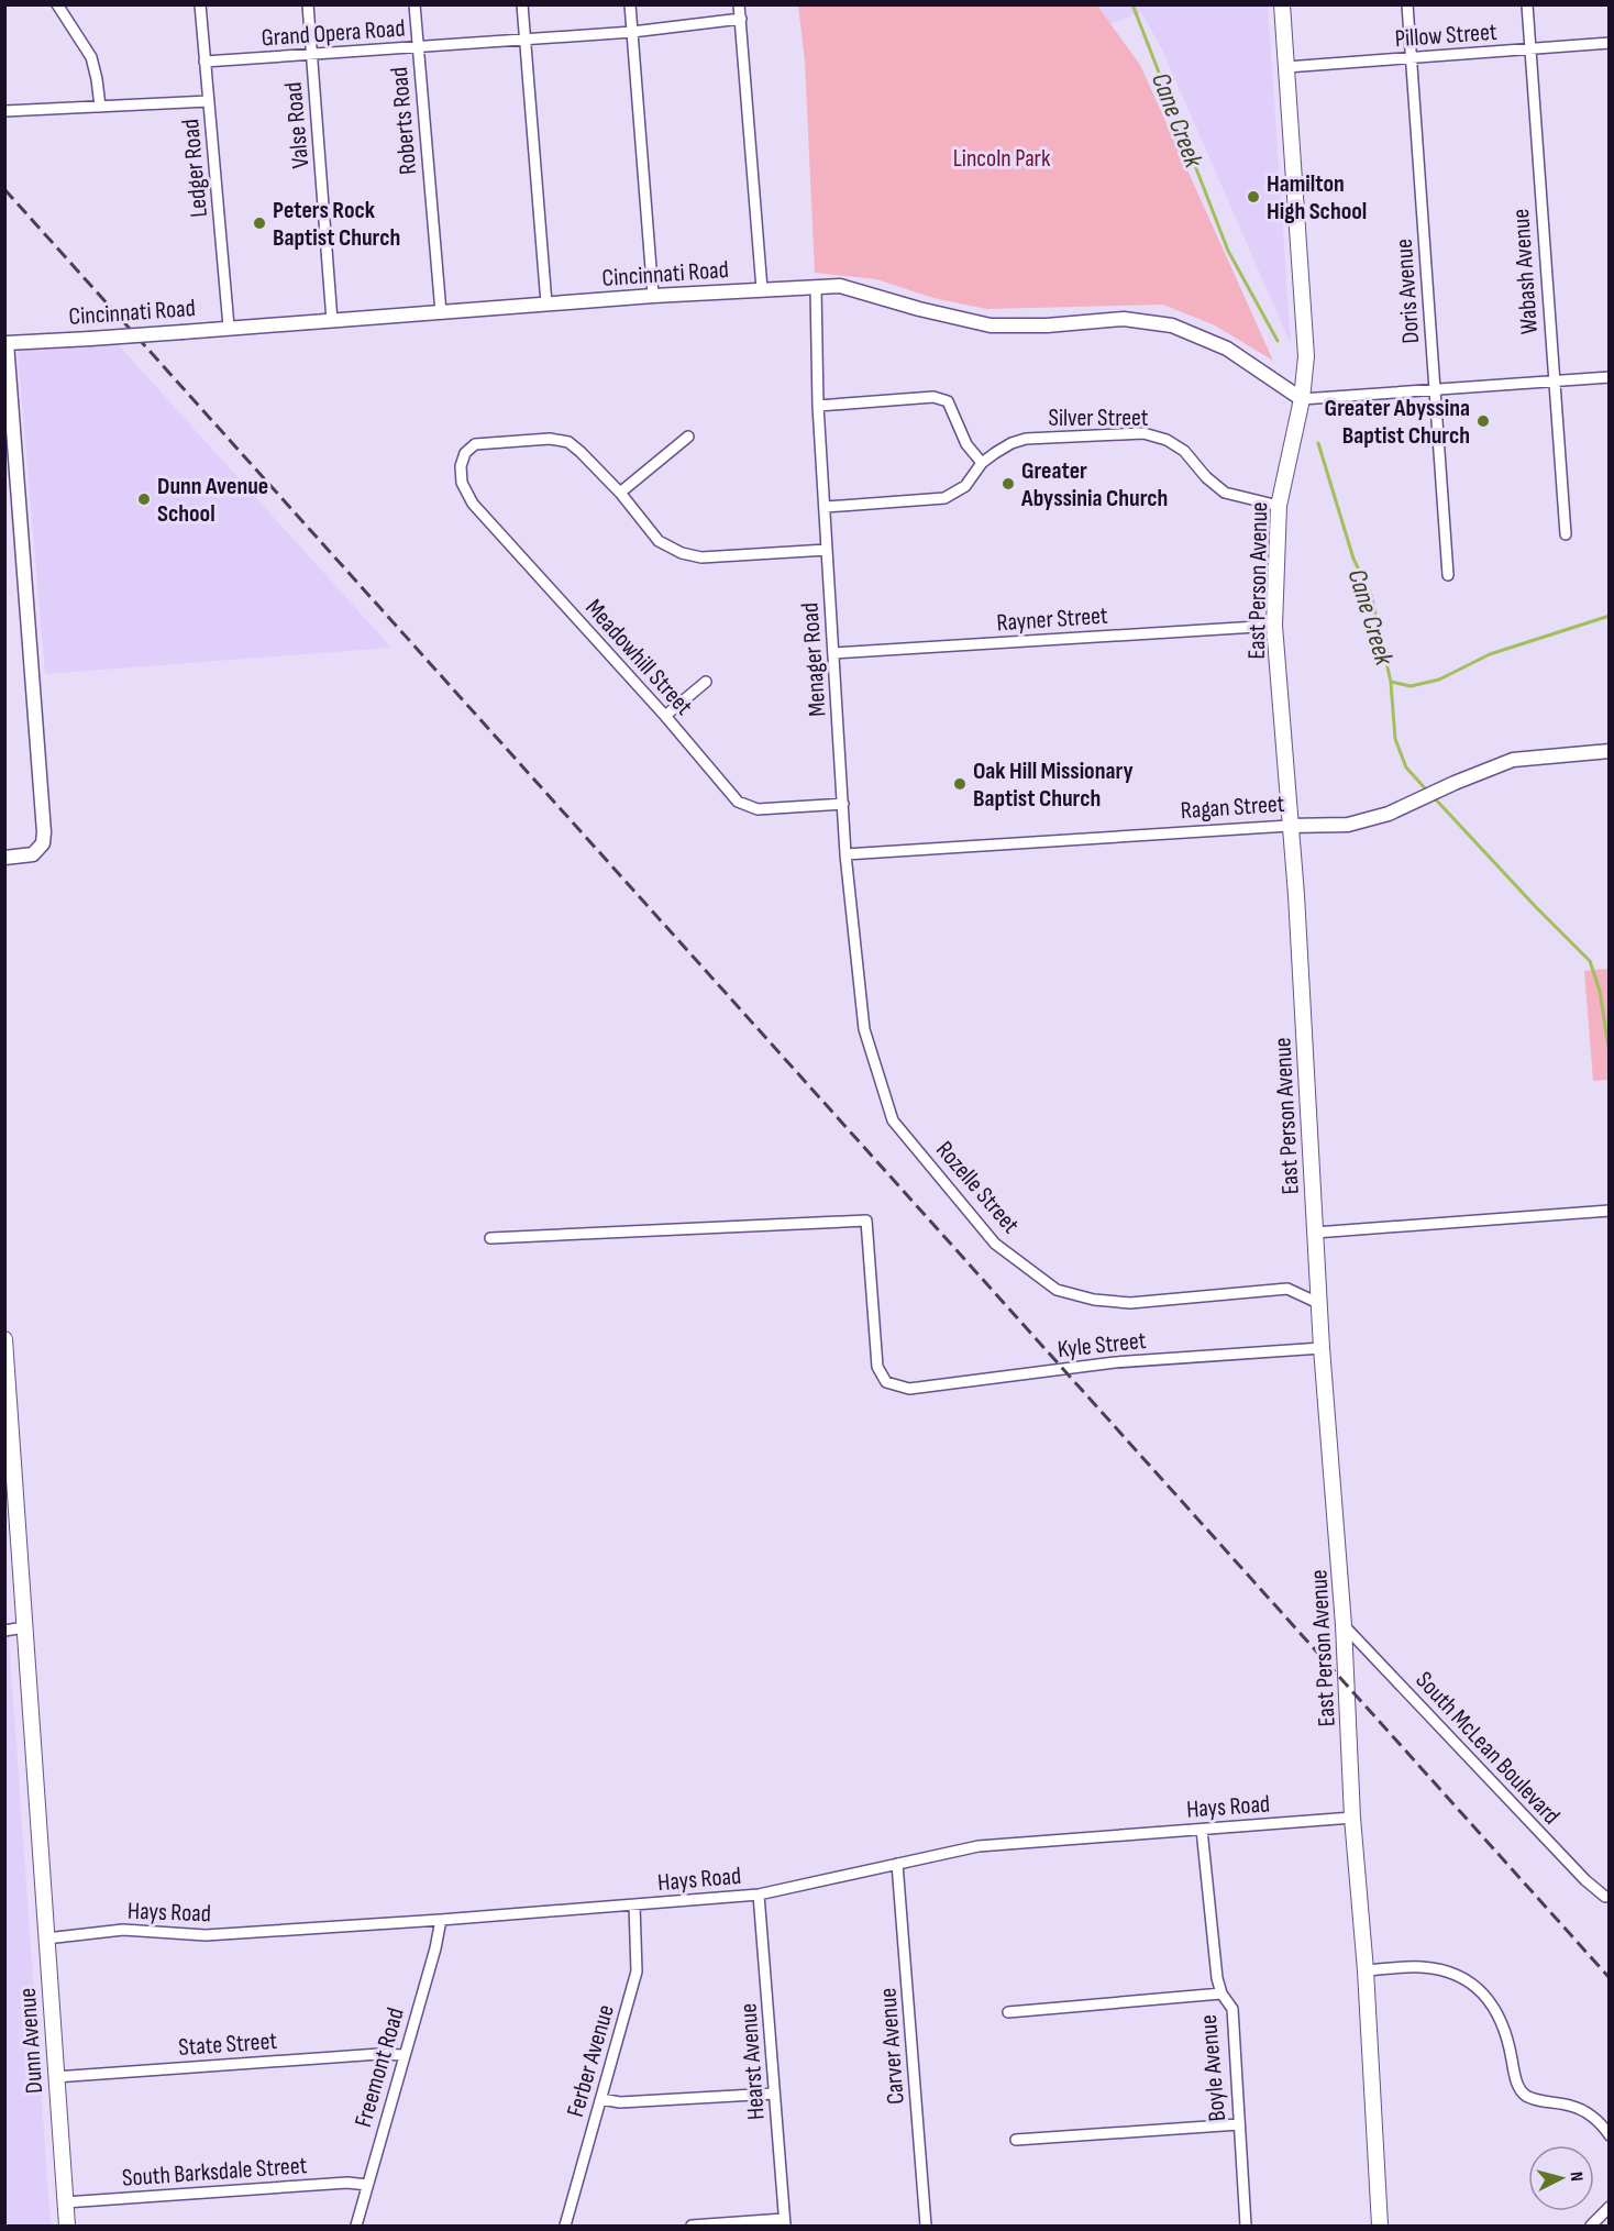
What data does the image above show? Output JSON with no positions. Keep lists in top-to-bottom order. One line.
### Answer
{"streets":{"main road":["East Person Avenue","Dunn Avenue"],"street":["Grand Opera Road","Pillow Street","Roberts Road","Valse Road","Ledger Road","Wabash Avenue","Cincinnati Road","Doris Avenue","Silver Street","Rayner Street","Meadowhill Street","Menager Road","Ragan Street","Rozelle Street","Kyle Street","South McLean Boulevard","Hays Road","State Street","Carver Avenue","Ferber Avenue","Hearst Avenue","Freemont Road","Boyle Avenue","South Barksdale Street"]},"crossings":[["Grand Opera Road","Roberts Road"],["Grand Opera Road","Valse Road"],["Grand Opera Road","Ledger Road"],["Pillow Street","Wabash Avenue"],["Pillow Street","Doris Avenue"],["Pillow Street","East Person Avenue"],["Roberts Road","Cincinnati Road"],["Valse Road","Cincinnati Road"],["Ledger Road","Cincinnati Road"],["Cincinnati Road","East Person Avenue"],["Cincinnati Road","Menager Road"],["Silver Street","East Person Avenue"],["Silver Street","Menager Road"],["East Person Avenue","Rayner Street"],["East Person Avenue","Ragan Street"],["East Person Avenue","Rozelle Street"],["East Person Avenue","Kyle Street"],["East Person Avenue","South McLean Boulevard"],["East Person Avenue","Hays Road"],["Rayner Street","Menager Road"],["Meadowhill Street","Menager Road"],["Menager Road","Ragan Street"],["Menager Road","Rozelle Street"],["Hays Road","Dunn Avenue"],["Hays Road","Carver Avenue"],["Hays Road","Ferber Avenue"],["Hays Road","Hearst Avenue"],["Hays Road","Freemont Road"],["Hays Road","Boyle Avenue"],["Dunn Avenue","State Street"],["Dunn Avenue","South Barksdale Street"],["State Street","Freemont Road"],["Freemont Road","South Barksdale Street"]],"water":["Cane Creek"],"parks":["Lincoln Park"],"places":["Hamilton High School","Peters Rock Baptist Church","Greater Abyssina Baptist Church","Greater Abyssinia Church","Dunn Avenue School","Oak Hill Missionary Baptist Church"],"north":"right"}
